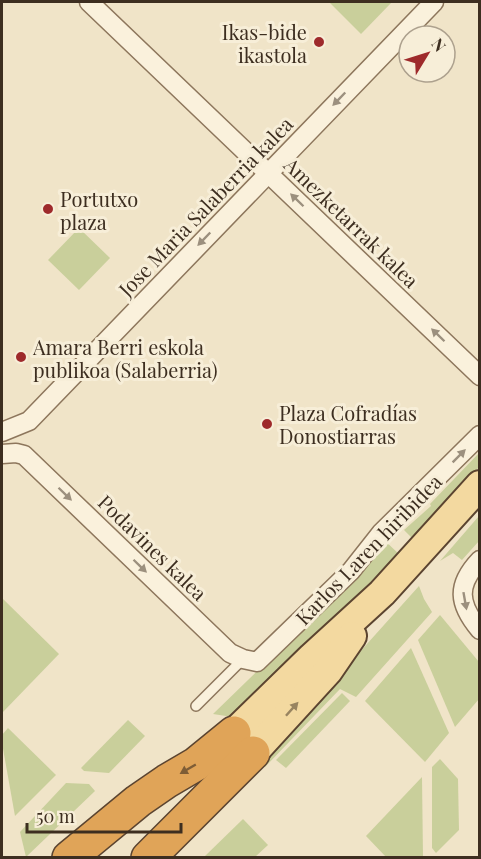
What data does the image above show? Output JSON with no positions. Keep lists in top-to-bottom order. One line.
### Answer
{"streets":{"main road":["Karlos I.aren hiribidea"],"street":["Jose Maria Salaberria kalea","Amezketarrak kalea","Podavines kalea"]},"crossings":[["Jose Maria Salaberria kalea","Amezketarrak kalea"],["Podavines kalea","Karlos I.aren hiribidea"]],"one_way":["Jose Maria Salaberria kalea","Amezketarrak kalea","Podavines kalea","Karlos I.aren hiribidea"],"places":["Ikas-bide ikastola","Portutxo plaza","Amara Berri eskola publikoa (Salaberria)","Plaza Cofradías Donostiarras"],"scale_bar":"50 m","north":"top right"}
